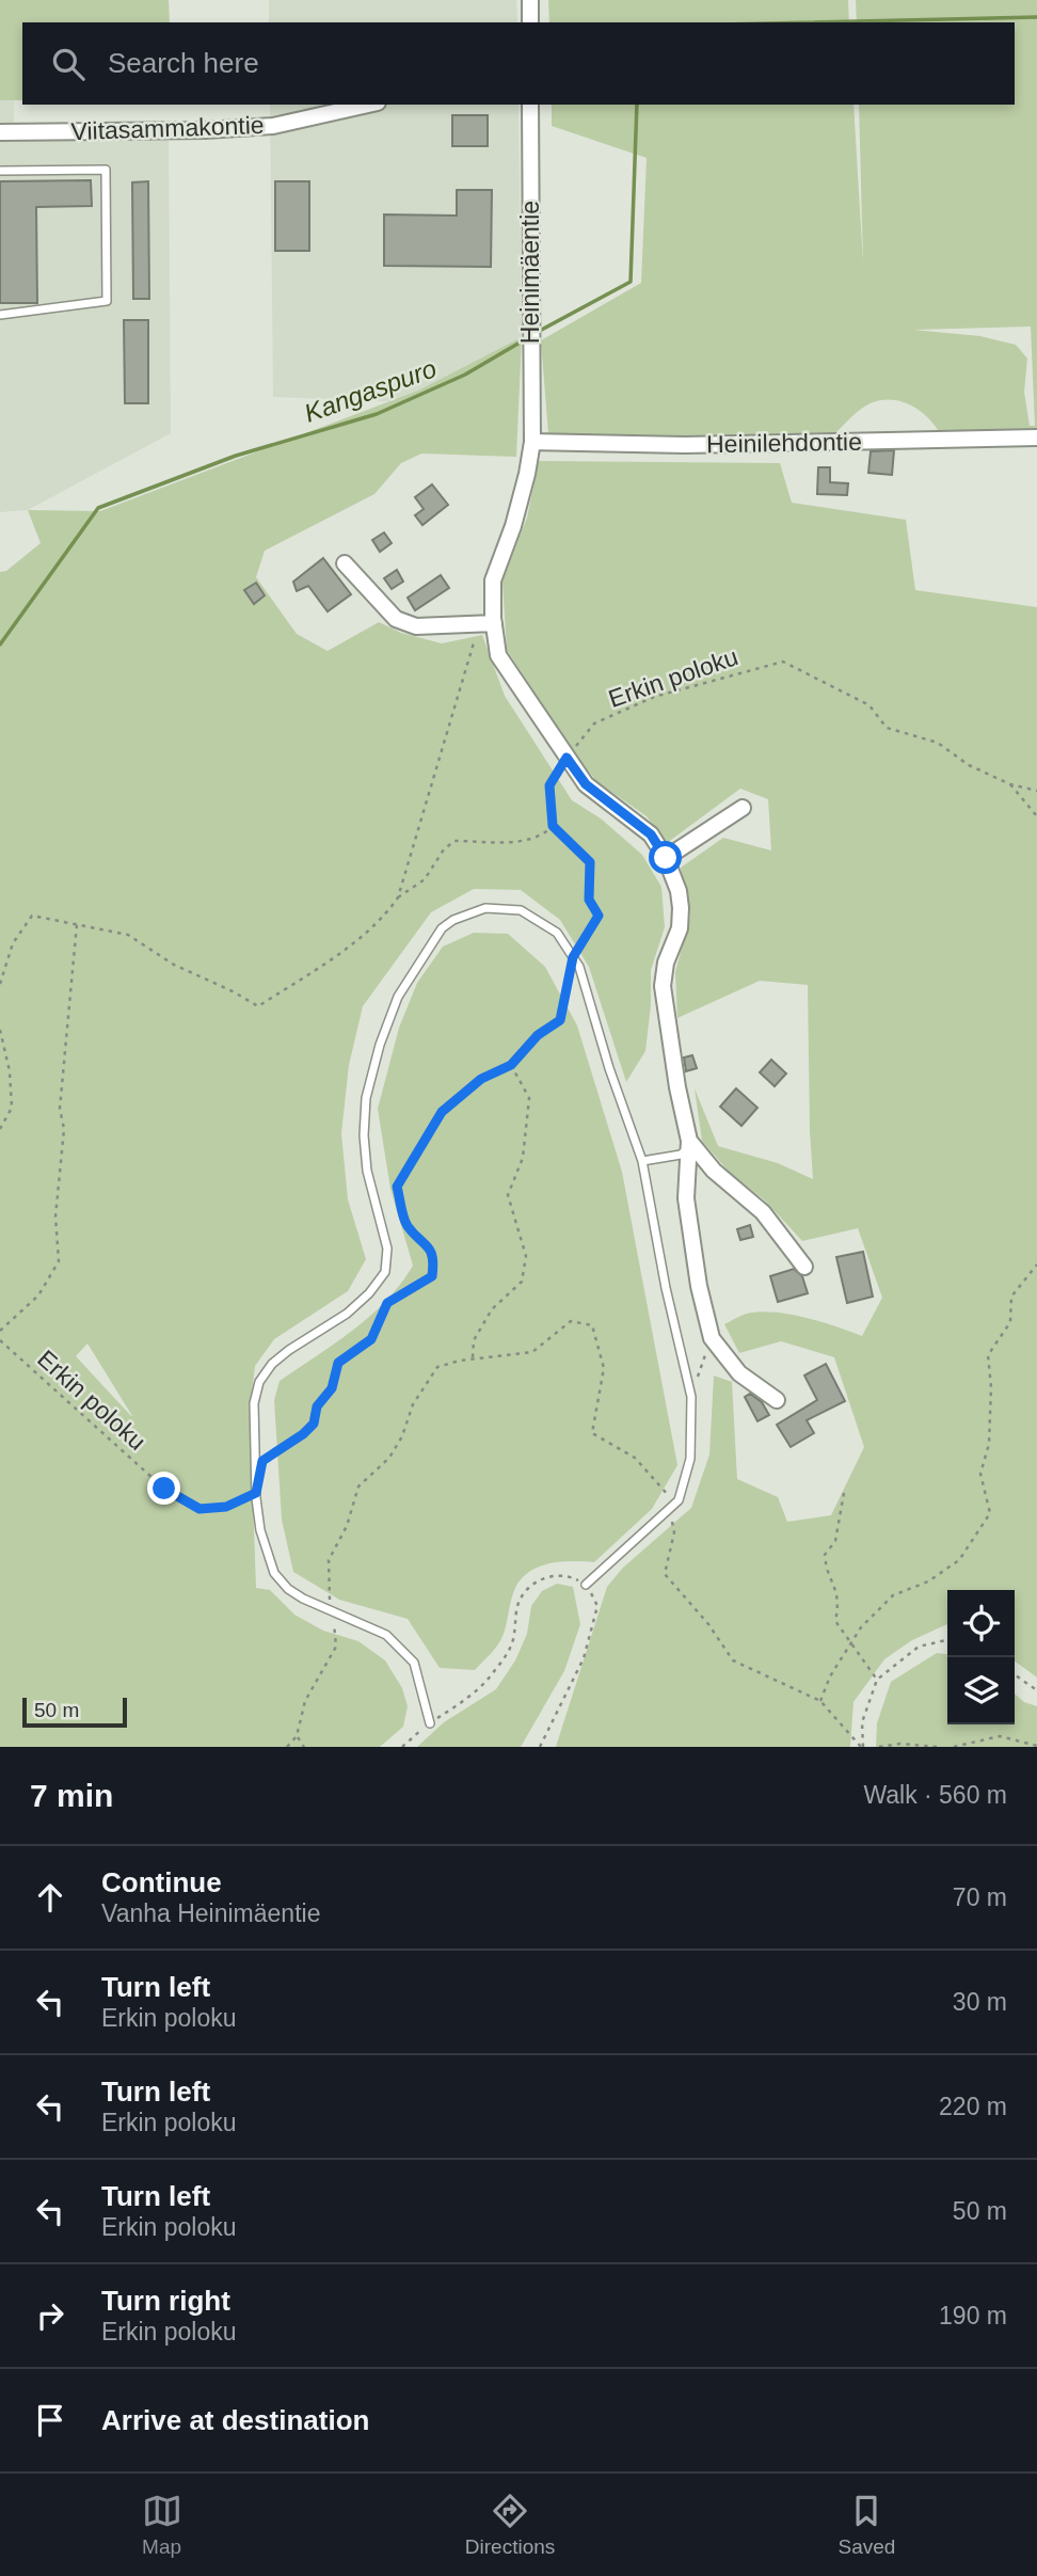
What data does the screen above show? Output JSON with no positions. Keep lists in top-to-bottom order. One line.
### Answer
{"streets":{"street":["Viitasammakontie","Heinimäentie","Heinilehdontie"],"path":["Erkin poloku"]},"crossings":[["Heinimäentie","Heinilehdontie"],["Heinimäentie","Erkin poloku"]],"water":["Kangaspuro"],"scale_bar":"50 m","page":{"search":"Search here","scale":"50 m","heading":["7 min","Walk · 560 m"],"list":[["Continue","Vanha Heinimäentie","70 m"],["Turn left","Erkin poloku","30 m"],["Turn left","Erkin poloku","220 m"],["Turn left","Erkin poloku","50 m"],["Turn right","Erkin poloku","190 m"],"Arrive at destination"],"nav":["Map","Directions","Saved"]}}
